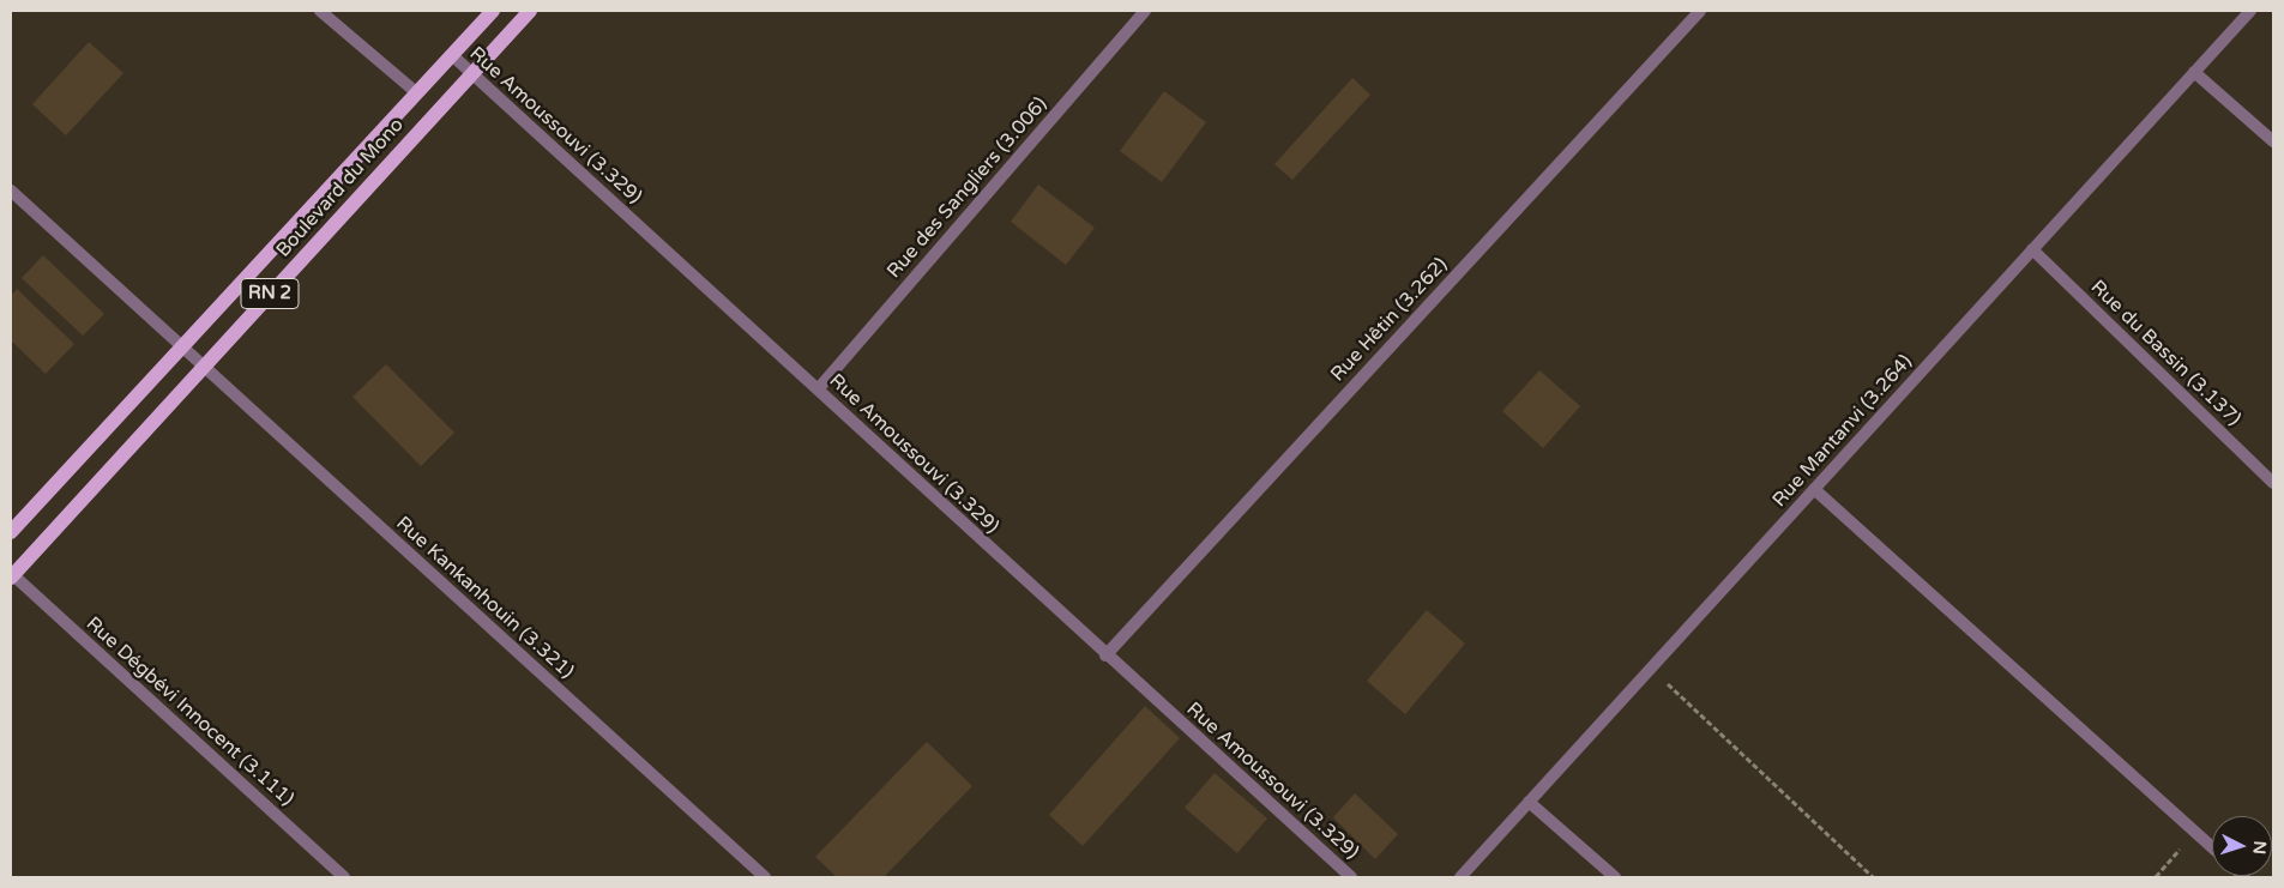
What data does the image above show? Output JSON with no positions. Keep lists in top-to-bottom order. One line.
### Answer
{"streets":{"main road":["Boulevard du Mono","RN 2"],"street":["Rue Amoussouvi (3.329)","Rue des Sangliers (3.006)","Rue Hêtin (3.262)","Rue du Bassin (3.137)","Rue Mantanvi (3.264)","Rue Kankanhouin (3.321)","Rue Dégbévi Innocent (3.111)"]},"crossings":[["Rue Amoussouvi (3.329)","Boulevard du Mono"],["Rue Amoussouvi (3.329)","Rue des Sangliers (3.006)"],["Rue Amoussouvi (3.329)","Rue Hêtin (3.262)"],["Boulevard du Mono","Rue Kankanhouin (3.321)"],["Boulevard du Mono","Rue Dégbévi Innocent (3.111)"],["Rue du Bassin (3.137)","Rue Mantanvi (3.264)"]],"north":"right"}
